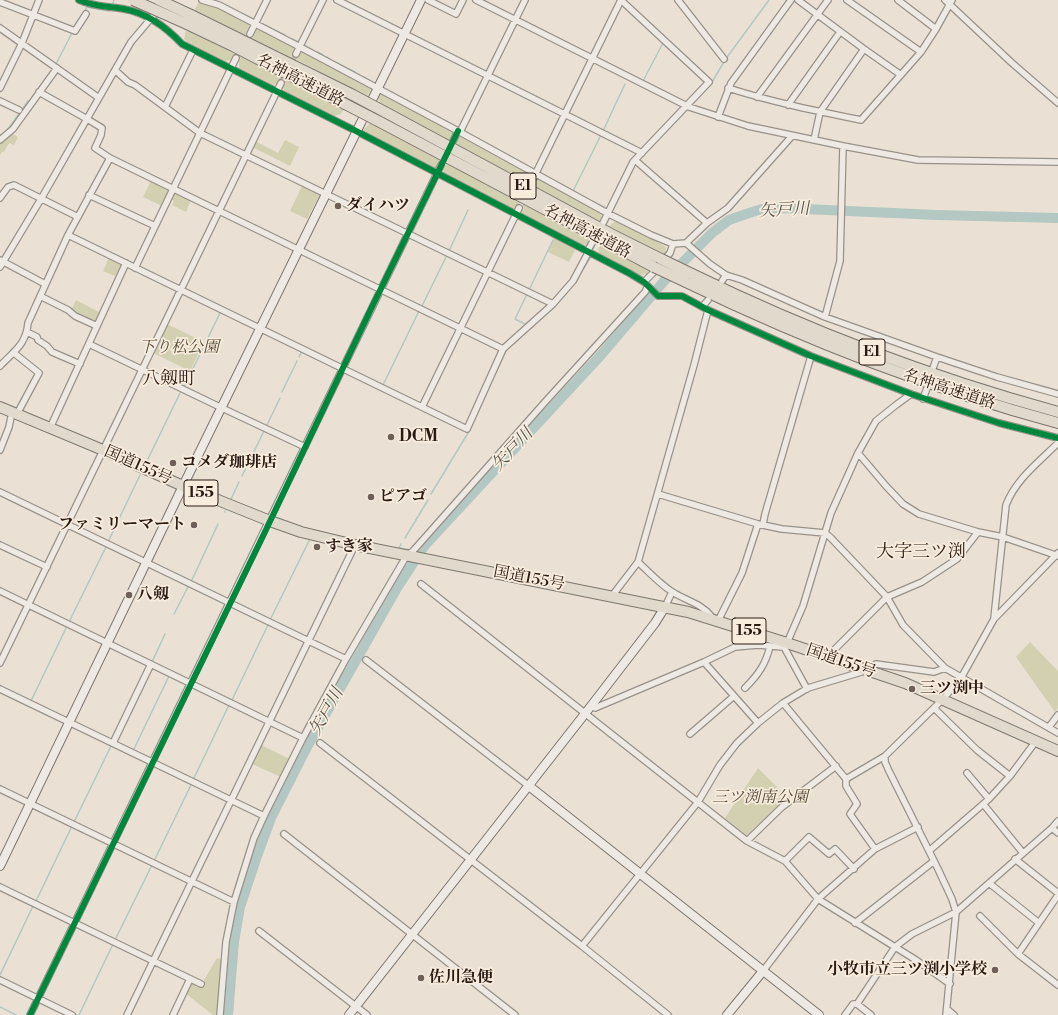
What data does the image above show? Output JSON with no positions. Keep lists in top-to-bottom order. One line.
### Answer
{"streets":{"highway":["名神高速道路","E1","国道155号","155"]},"districts":["八剱町","大字三ツ渕"],"water":["矢戸川"],"parks":["下り松公園","三ツ渕南公園"],"places":["ダイハツ","DCM","コメダ珈琲店","ピアゴ","ファミリーマート","すき家","八剱","三ツ渕中","小牧市立三ツ渕小学校","佐川急便"]}
